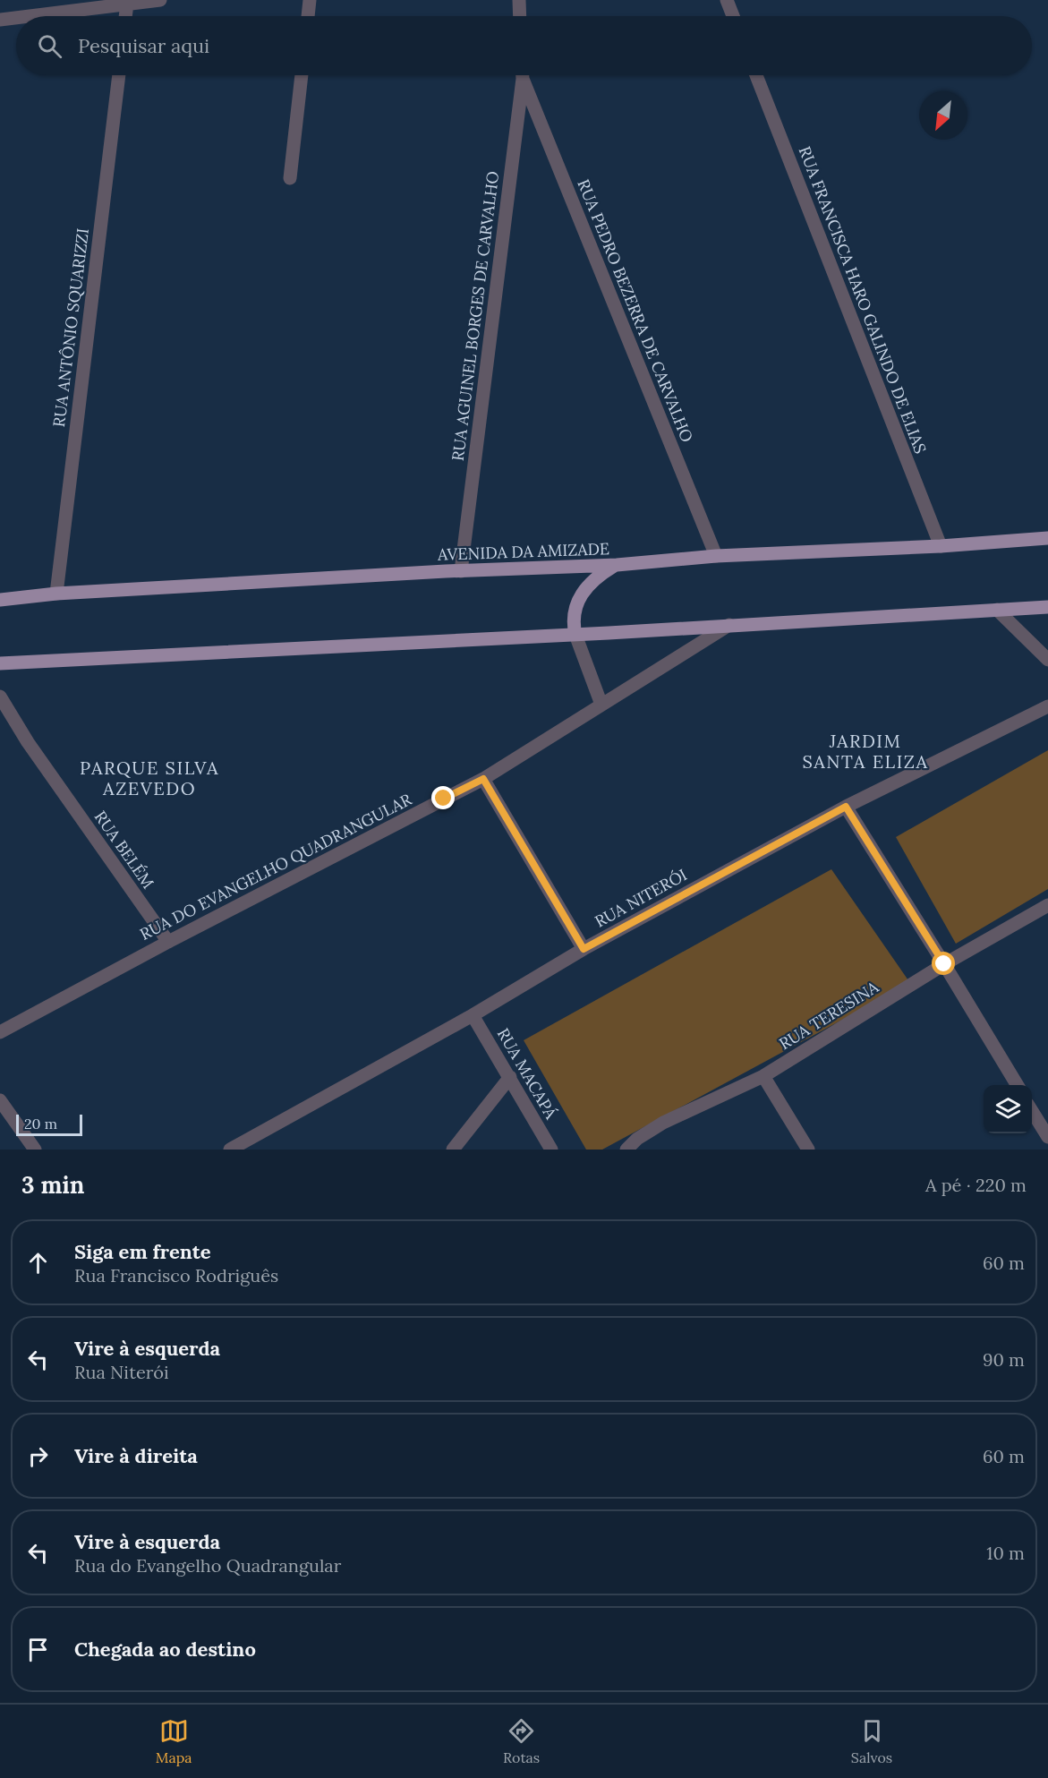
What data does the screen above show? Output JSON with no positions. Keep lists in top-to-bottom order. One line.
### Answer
{"streets":{"main road":["AVENIDA DA AMIZADE"],"street":["RUA FRANCISCA HARO GALINDO DE ELIAS","RUA PEDRO BEZERRA DE CARVALHO","RUA AGUINEL BORGES DE CARVALHO","RUA ANTÔNIO SQUARIZZI","RUA BELÉM","RUA DO EVANGELHO QUADRANGULAR","RUA NITERÓI","RUA TERESINA","RUA MACAPÁ"]},"crossings":[["RUA FRANCISCA HARO GALINDO DE ELIAS","AVENIDA DA AMIZADE"],["RUA PEDRO BEZERRA DE CARVALHO","AVENIDA DA AMIZADE"],["RUA AGUINEL BORGES DE CARVALHO","AVENIDA DA AMIZADE"],["RUA ANTÔNIO SQUARIZZI","AVENIDA DA AMIZADE"],["RUA BELÉM","RUA DO EVANGELHO QUADRANGULAR"],["RUA NITERÓI","RUA MACAPÁ"]],"districts":["JARDIM SANTA ELIZA","PARQUE SILVA AZEVEDO"],"scale_bar":"20 m","north":"bottom left","page":{"search":"Pesquisar aqui","scale":"20 m","heading":["3 min","A pé · 220 m"],"list":[["Siga em frente","Rua Francisco Rodriguês","60 m"],["Vire à esquerda","Rua Niterói","90 m"],["Vire à direita","60 m"],["Vire à esquerda","Rua do Evangelho Quadrangular","10 m"],"Chegada ao destino"],"nav":["Mapa","Rotas","Salvos"]}}
